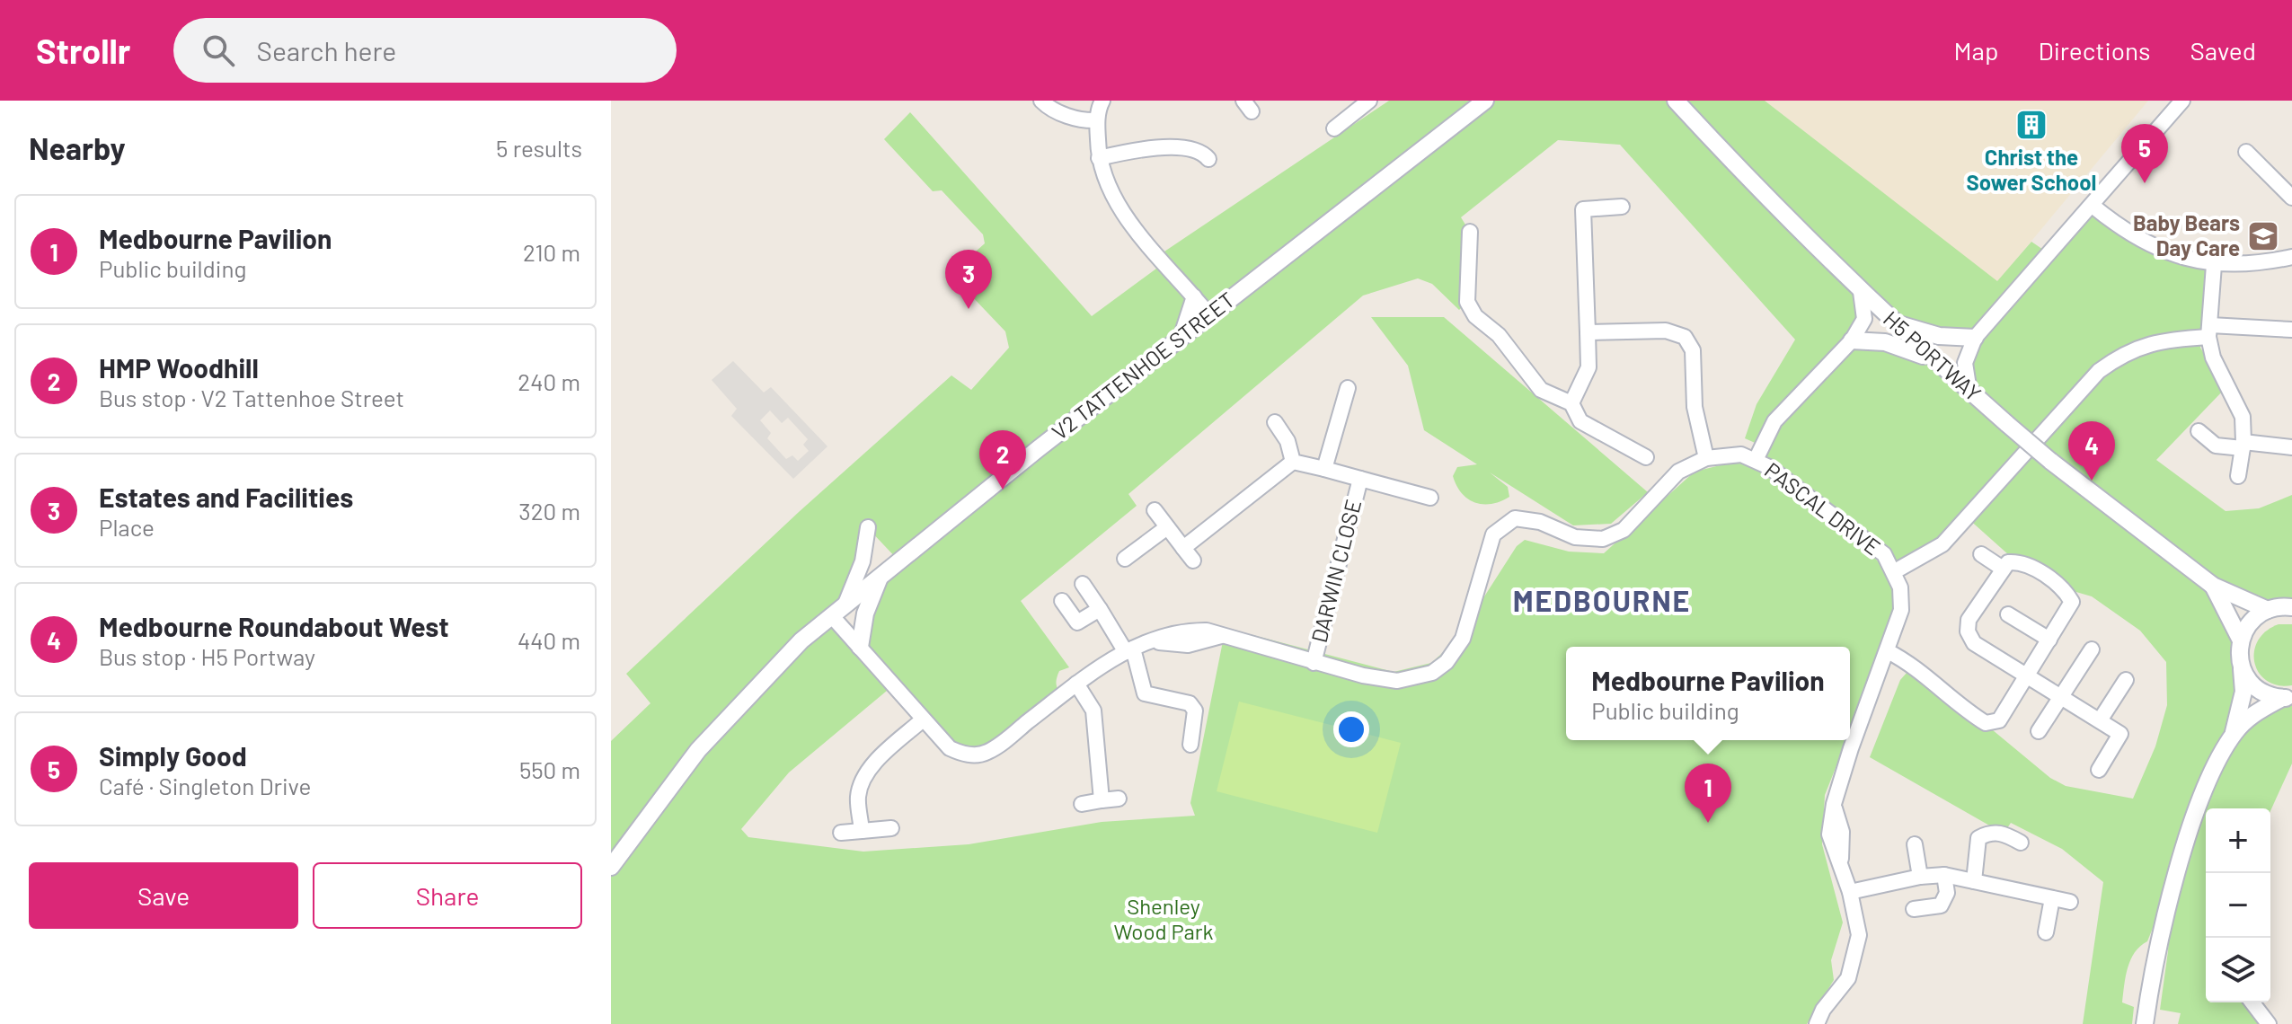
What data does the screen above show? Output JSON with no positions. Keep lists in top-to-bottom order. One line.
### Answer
{"streets":{"street":["H5 PORTWAY","V2 TATTENHOE STREET","PASCAL DRIVE","DARWIN CLOSE"]},"districts":["MEDBOURNE"],"parks":["Shenley Wood Park"],"places":{"building":["Christ the Sower School"],"school or university":["Baby Bears Day Care"]},"page":{"header":"Strollr","search":"Search here","nav":["Map","Directions","Saved"],"heading":["Nearby","5 results"],"pins":["5","3","4","2","1"],"list":[{"mark":"1","name":"Medbourne Pavilion","note":"Public building","value":"210 m"},{"mark":"2","name":"HMP Woodhill","note":"Bus stop · V2 Tattenhoe Street","value":"240 m"},{"mark":"3","name":"Estates and Facilities","note":"Place","value":"320 m"},{"mark":"4","name":"Medbourne Roundabout West","note":"Bus stop · H5 Portway","value":"440 m"},{"mark":"5","name":"Simply Good","note":"Café · Singleton Drive","value":"550 m"}],"popup":["Medbourne Pavilion","Public building"],"map_buttons":["+","−"],"buttons":["Save","Share"]}}
